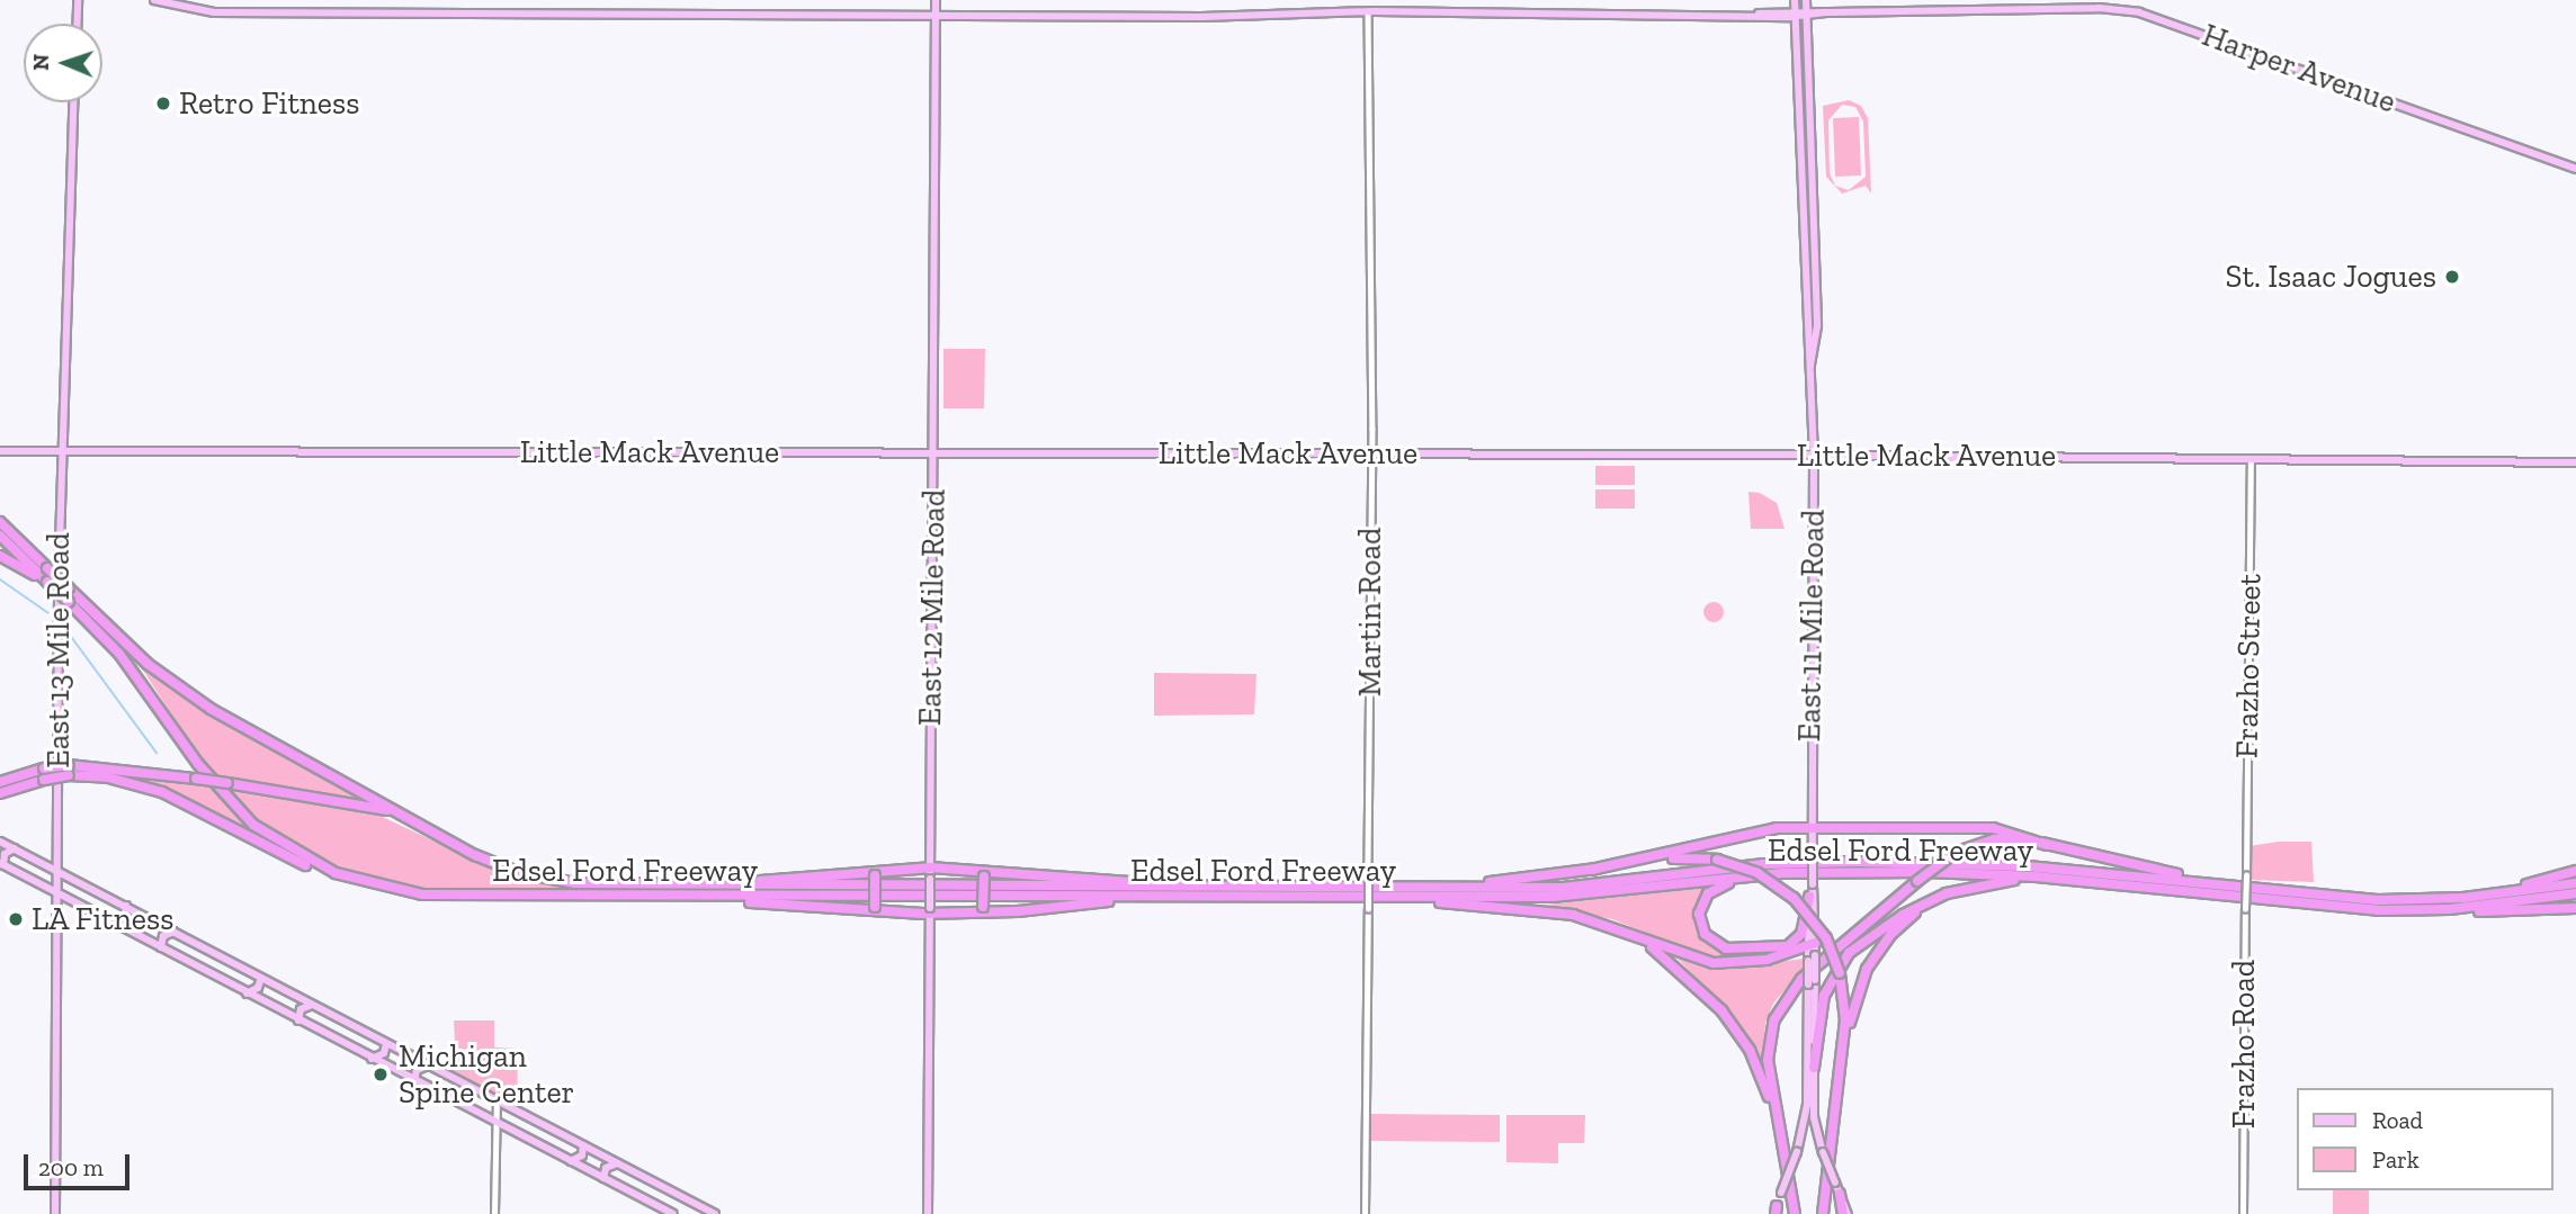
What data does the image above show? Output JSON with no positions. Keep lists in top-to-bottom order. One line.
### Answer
{"streets":{"highway":["Edsel Ford Freeway"],"main road":["Harper Avenue","Little Mack Avenue","East 12 Mile Road","East 11 Mile Road","East 13 Mile Road"],"street":["Martin Road","Frazho Street","Frazho Road"]},"crossings":[["Harper Avenue","East 12 Mile Road"],["Harper Avenue","Martin Road"],["Harper Avenue","East 11 Mile Road"],["Little Mack Avenue","East 12 Mile Road"],["Little Mack Avenue","Martin Road"],["Little Mack Avenue","East 11 Mile Road"],["Little Mack Avenue","East 13 Mile Road"],["Little Mack Avenue","Frazho Street"],["Frazho Street","Frazho Road"]],"places":["Retro Fitness","St. Isaac Jogues","LA Fitness","Michigan Spine Center"],"legend":["Road","Park"],"scale_bar":"200 m","north":"left"}
